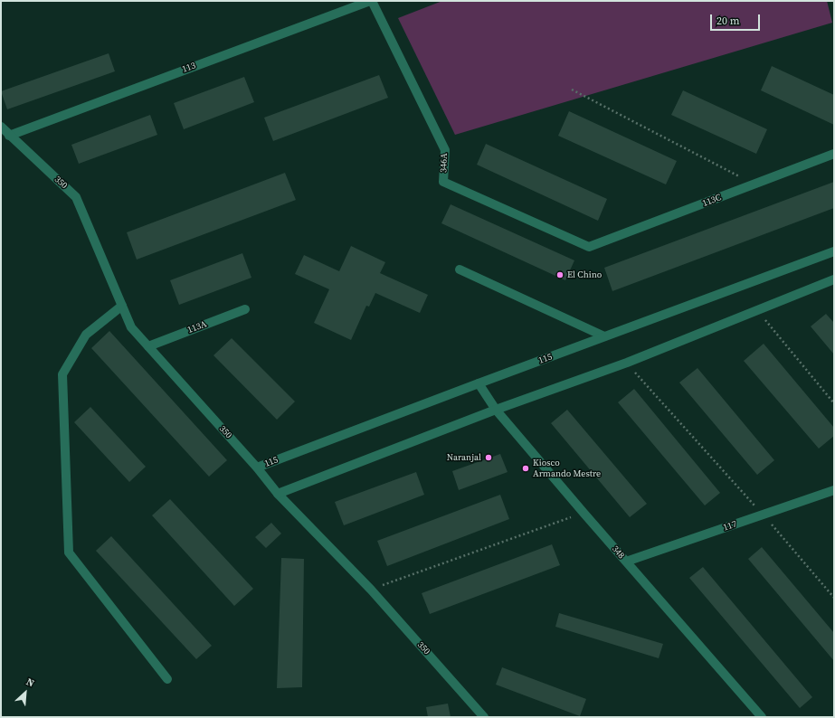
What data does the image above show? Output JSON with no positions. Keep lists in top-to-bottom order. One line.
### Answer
{"streets":{"street":["113","346A","350","113C","113A","115","117","348"]},"crossings":[["113","346A"],["113","350"],["346A","113C"],["350","113A"],["350","115"],["115","348"],["117","348"]],"places":["El Chino","Naranjal","Kiosco Armando Mestre"],"scale_bar":"20 m","north":"top right"}
